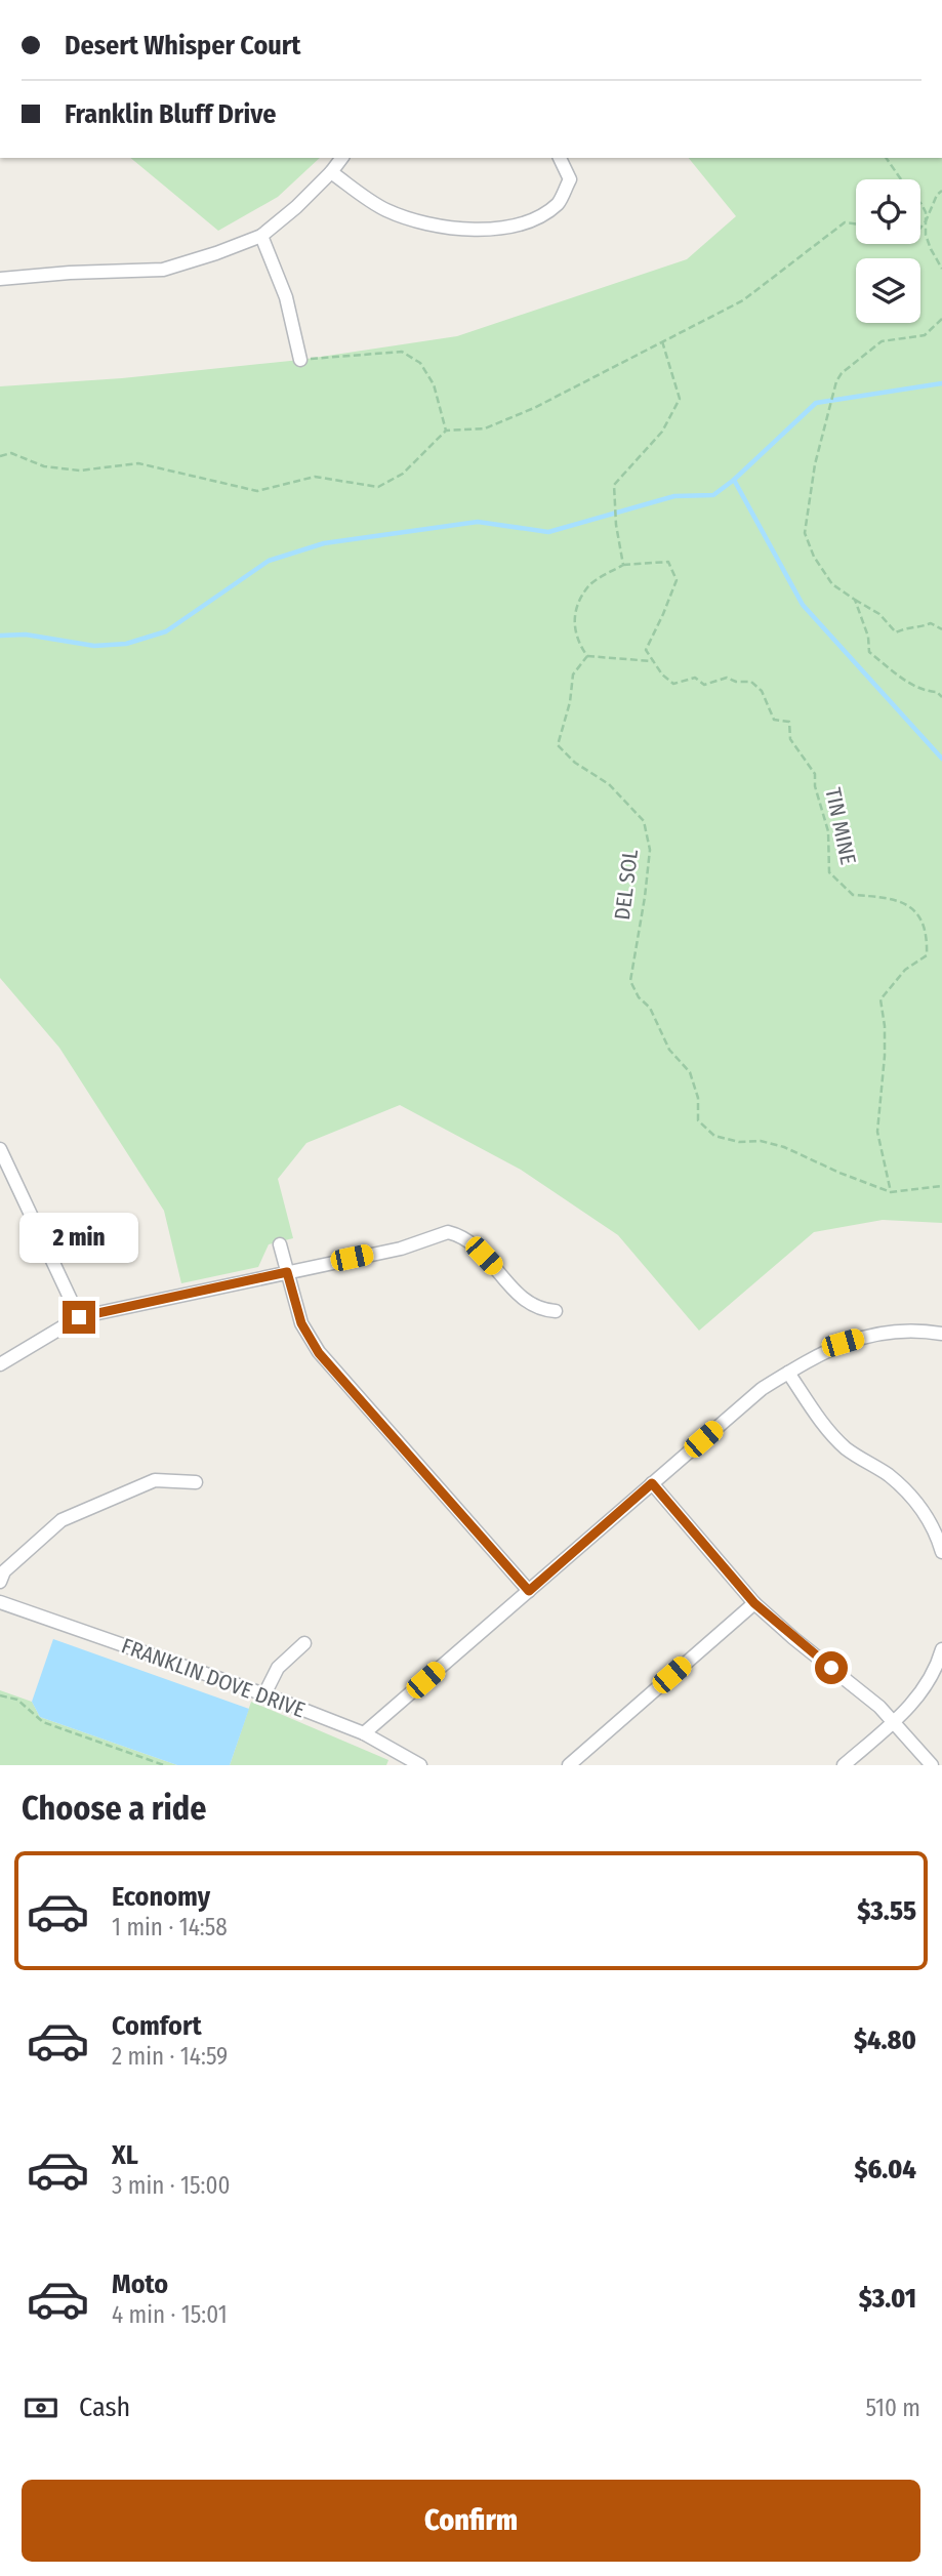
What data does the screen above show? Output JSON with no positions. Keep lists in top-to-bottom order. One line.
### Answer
{"streets":{"street":["FRANKLIN DOVE DRIVE"],"path":["TIN MINE","DEL SOL"]},"crossings":[["TIN MINE","DEL SOL"]],"page":{"banner":["Desert Whisper Court","Franklin Bluff Drive"],"bubble":"2 min","heading":"Choose a ride","list":[{"name":"Economy","note":"1 min · 14:58","value":"$3.55"},{"name":"Comfort","note":"2 min · 14:59","value":"$4.80"},{"name":"XL","note":"3 min · 15:00","value":"$6.04"},{"name":"Moto","note":"4 min · 15:01","value":"$3.01"}],"pay":["Cash","510 m"],"buttons":"Confirm"}}
